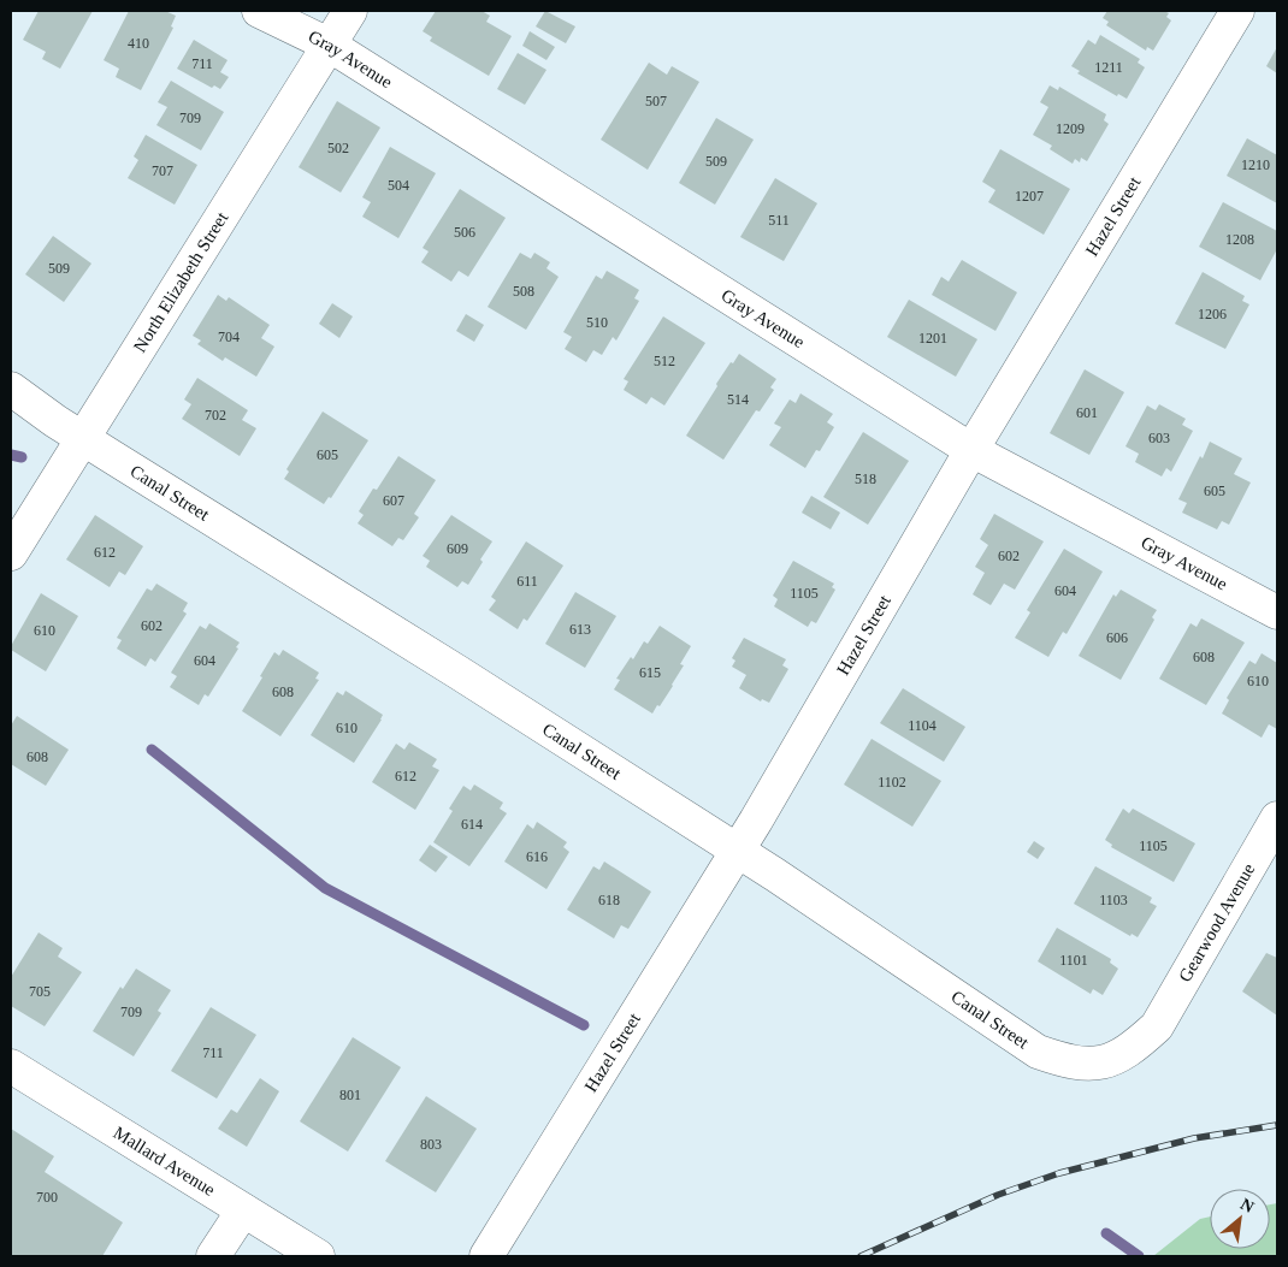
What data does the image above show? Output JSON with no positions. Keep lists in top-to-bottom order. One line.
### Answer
{"streets":{"street":["Gray Avenue","Hazel Street","North Elizabeth Street","Canal Street","Gearwood Avenue","Mallard Avenue"]},"crossings":[["Gray Avenue","Hazel Street"],["Gray Avenue","North Elizabeth Street"],["Hazel Street","Canal Street"],["North Elizabeth Street","Canal Street"],["Canal Street","Gearwood Avenue"]],"house_numbers":["410","711","1211","507","709","1209","502","509","1210","707","504","1207","511","506","1208","509","508","1206","510","704","1201","512","514","601","702","603","605","518","605","607","609","612","602","611","604","1105","602","613","610","606","608","604","615","610","608","1104","610","608","612","1102","614","1105","616","618","1103","1101","705","709","711","801","803","700"],"north":"top right"}
